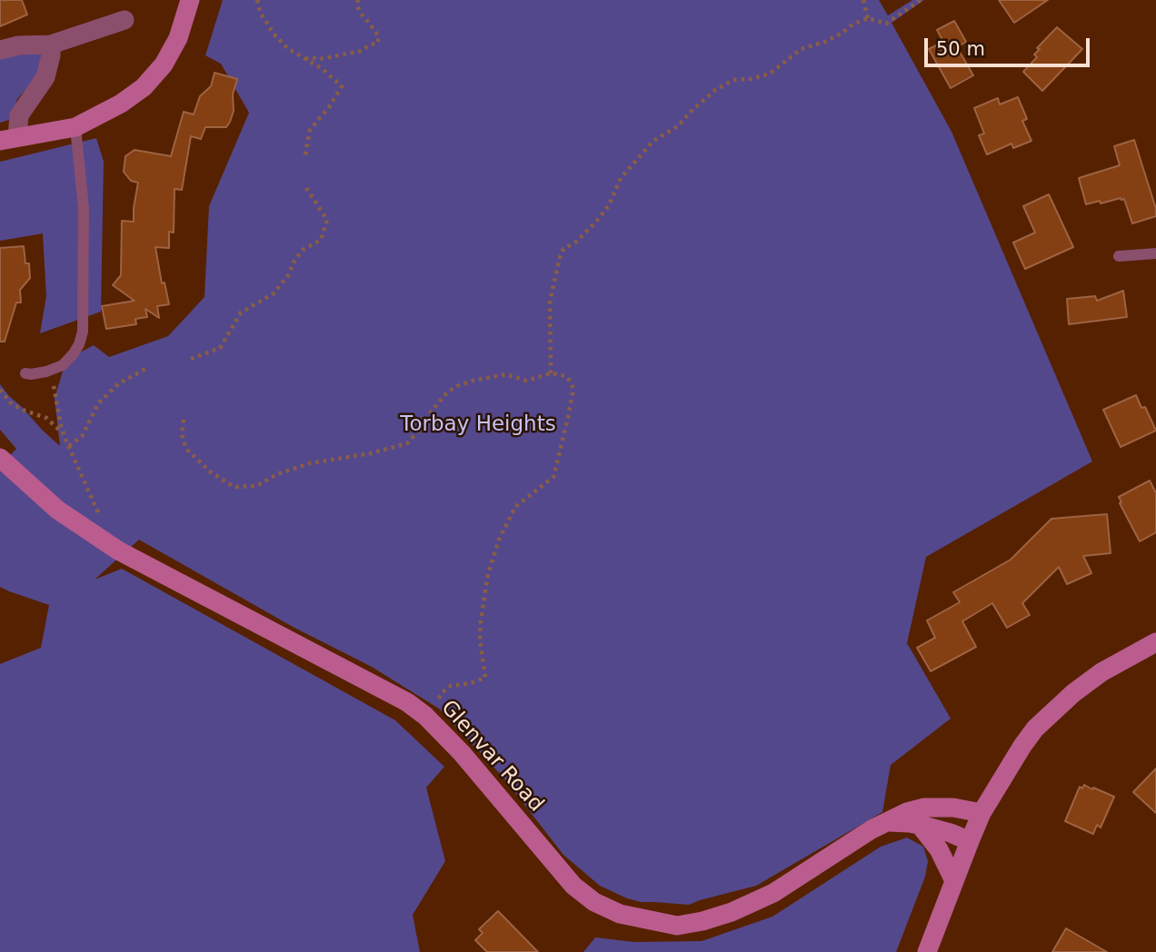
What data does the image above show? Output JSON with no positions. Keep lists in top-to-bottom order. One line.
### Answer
{"streets":{"main road":["Glenvar Road"]},"parks":["Torbay Heights"],"scale_bar":"50 m"}
